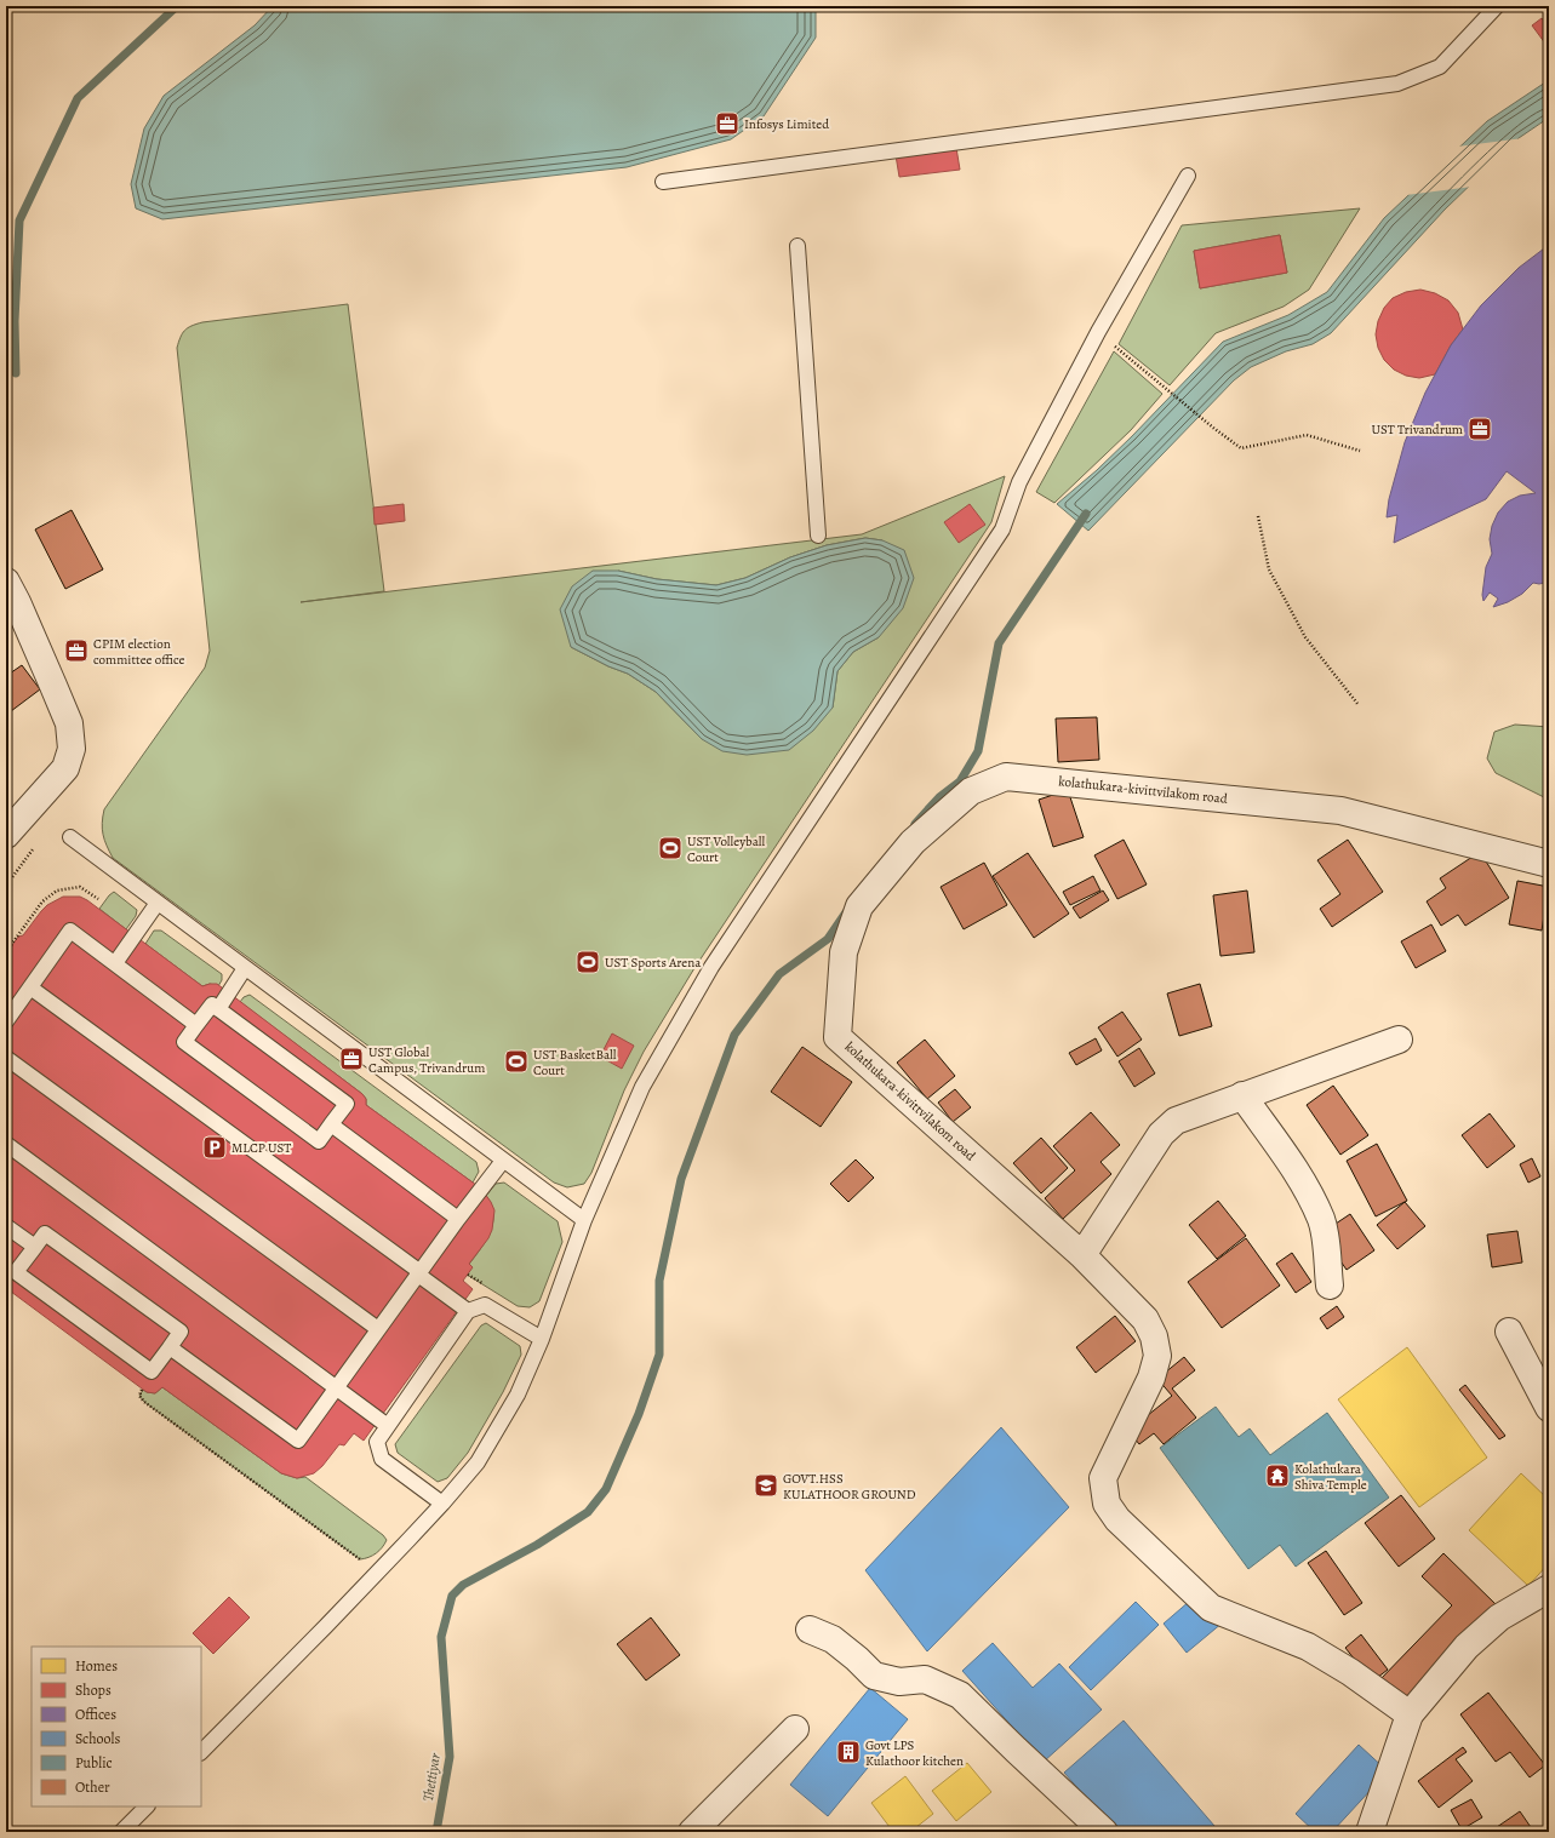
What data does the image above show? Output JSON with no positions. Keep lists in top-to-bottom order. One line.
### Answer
{"streets":{"street":["kolathukara-kivittvilakom road"]},"water":["Thettiyar"],"places":{"office":["Infosys Limited","UST Trivandrum","CPIM election committee office","UST Global Campus, Trivandrum"],"sports":["UST Volleyball Court","UST Sports Arena","UST BasketBall Court"],"parking":["MLCP UST"],"temple":["Kolathukara Shiva Temple"],"school or university":["GOVT.HSS KULATHOOR GROUND"],"building":["Govt LPS Kulathoor kitchen"]},"legend":["Homes","Shops","Offices","Schools","Public","Other"]}
